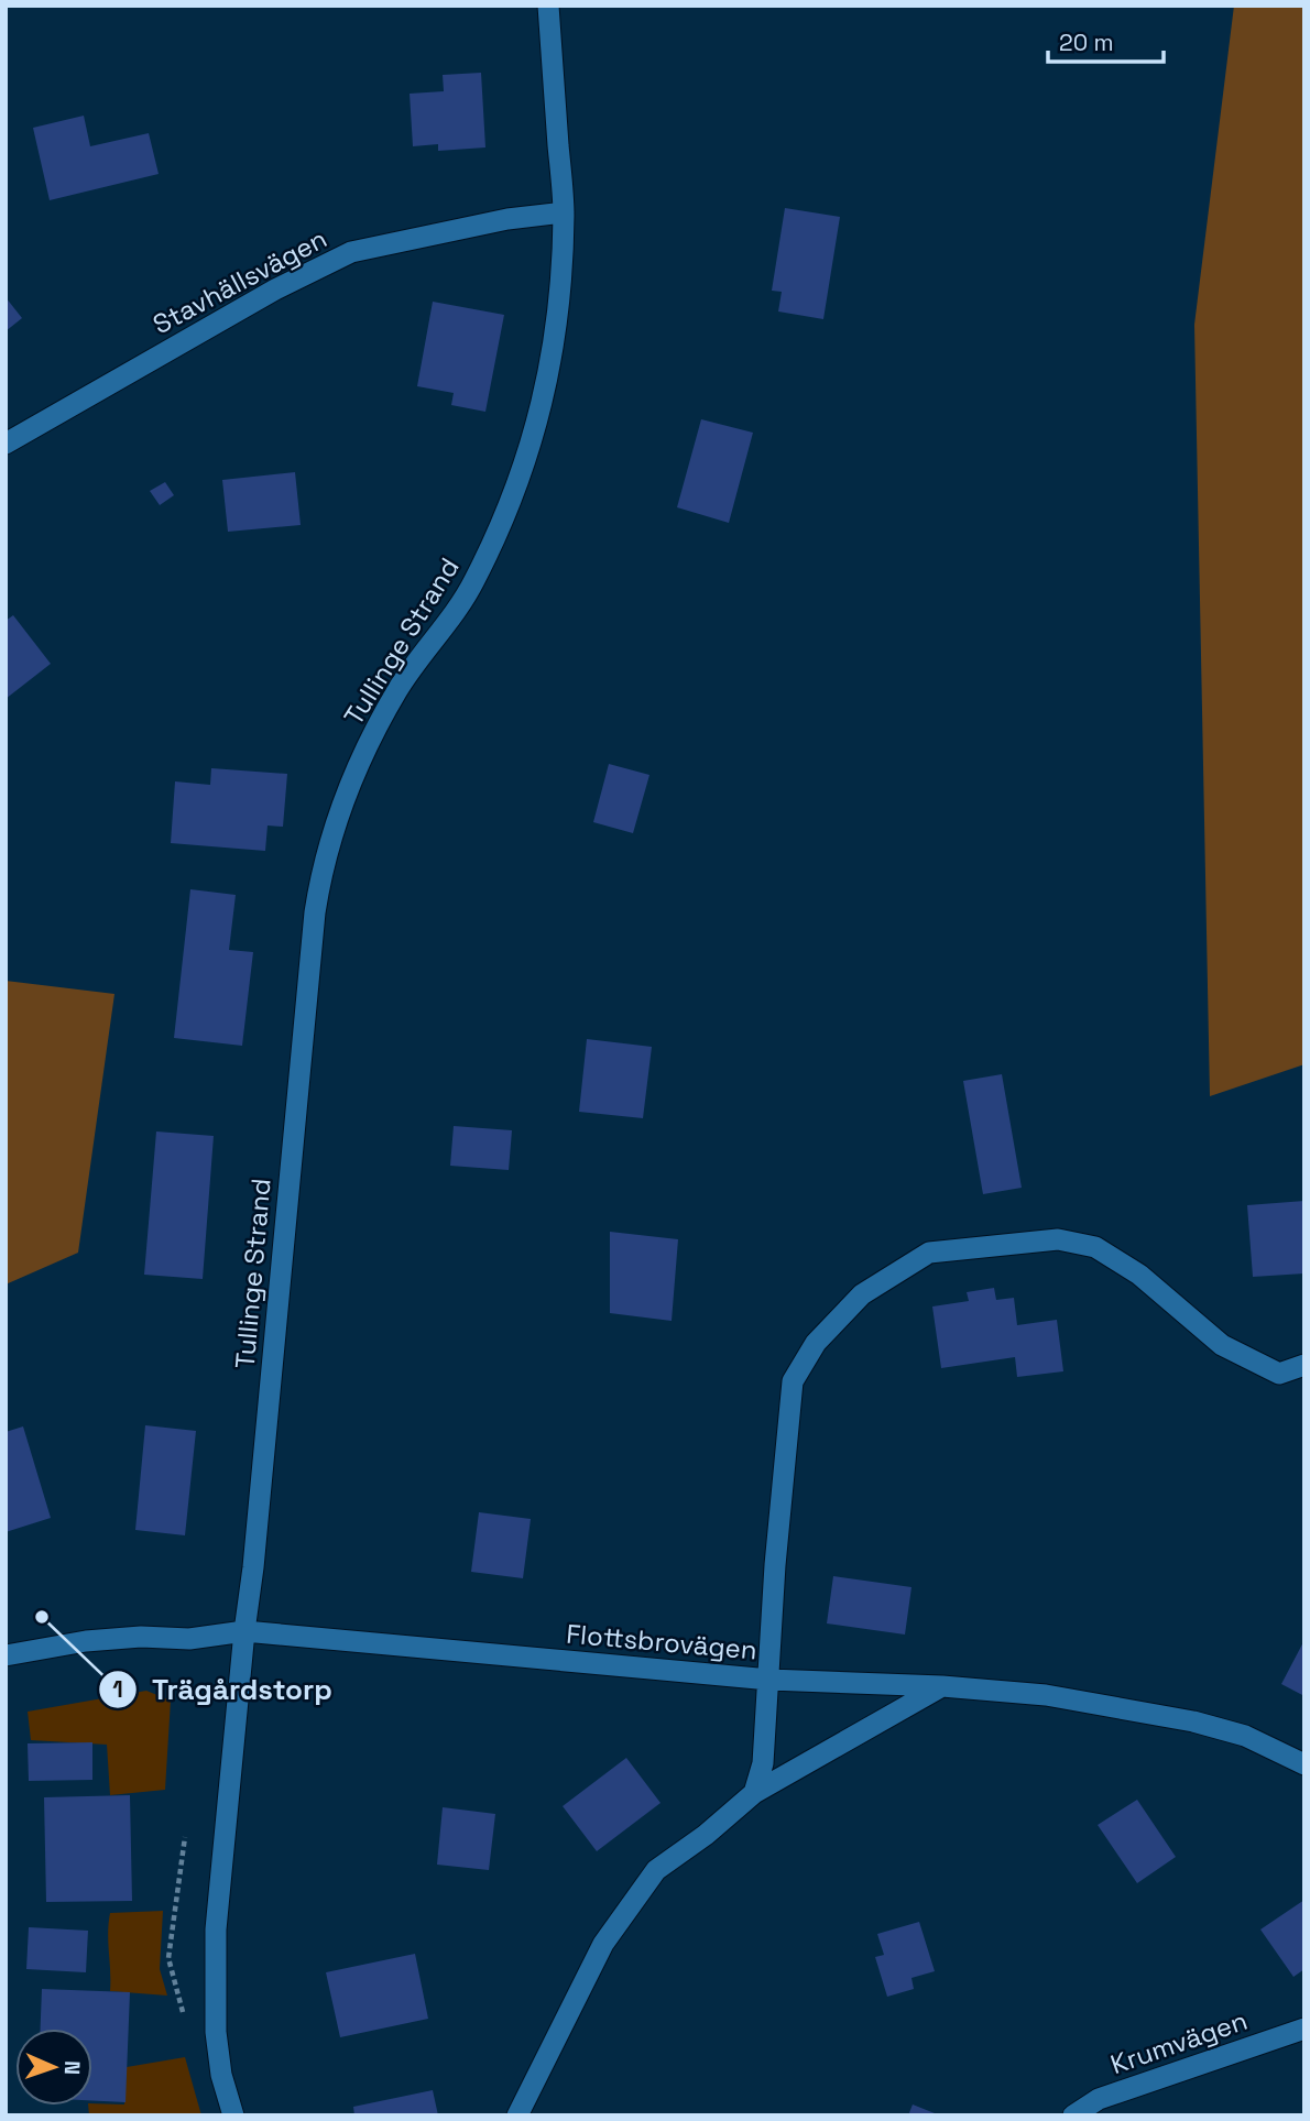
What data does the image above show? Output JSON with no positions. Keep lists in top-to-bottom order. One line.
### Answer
{"streets":{"street":["Stavhällsvägen","Tullinge Strand","Flottsbrovägen","Krumvägen"]},"crossings":[["Stavhällsvägen","Tullinge Strand"],["Tullinge Strand","Flottsbrovägen"]],"places":["Trägårdstorp"],"scale_bar":"20 m","north":"right"}
